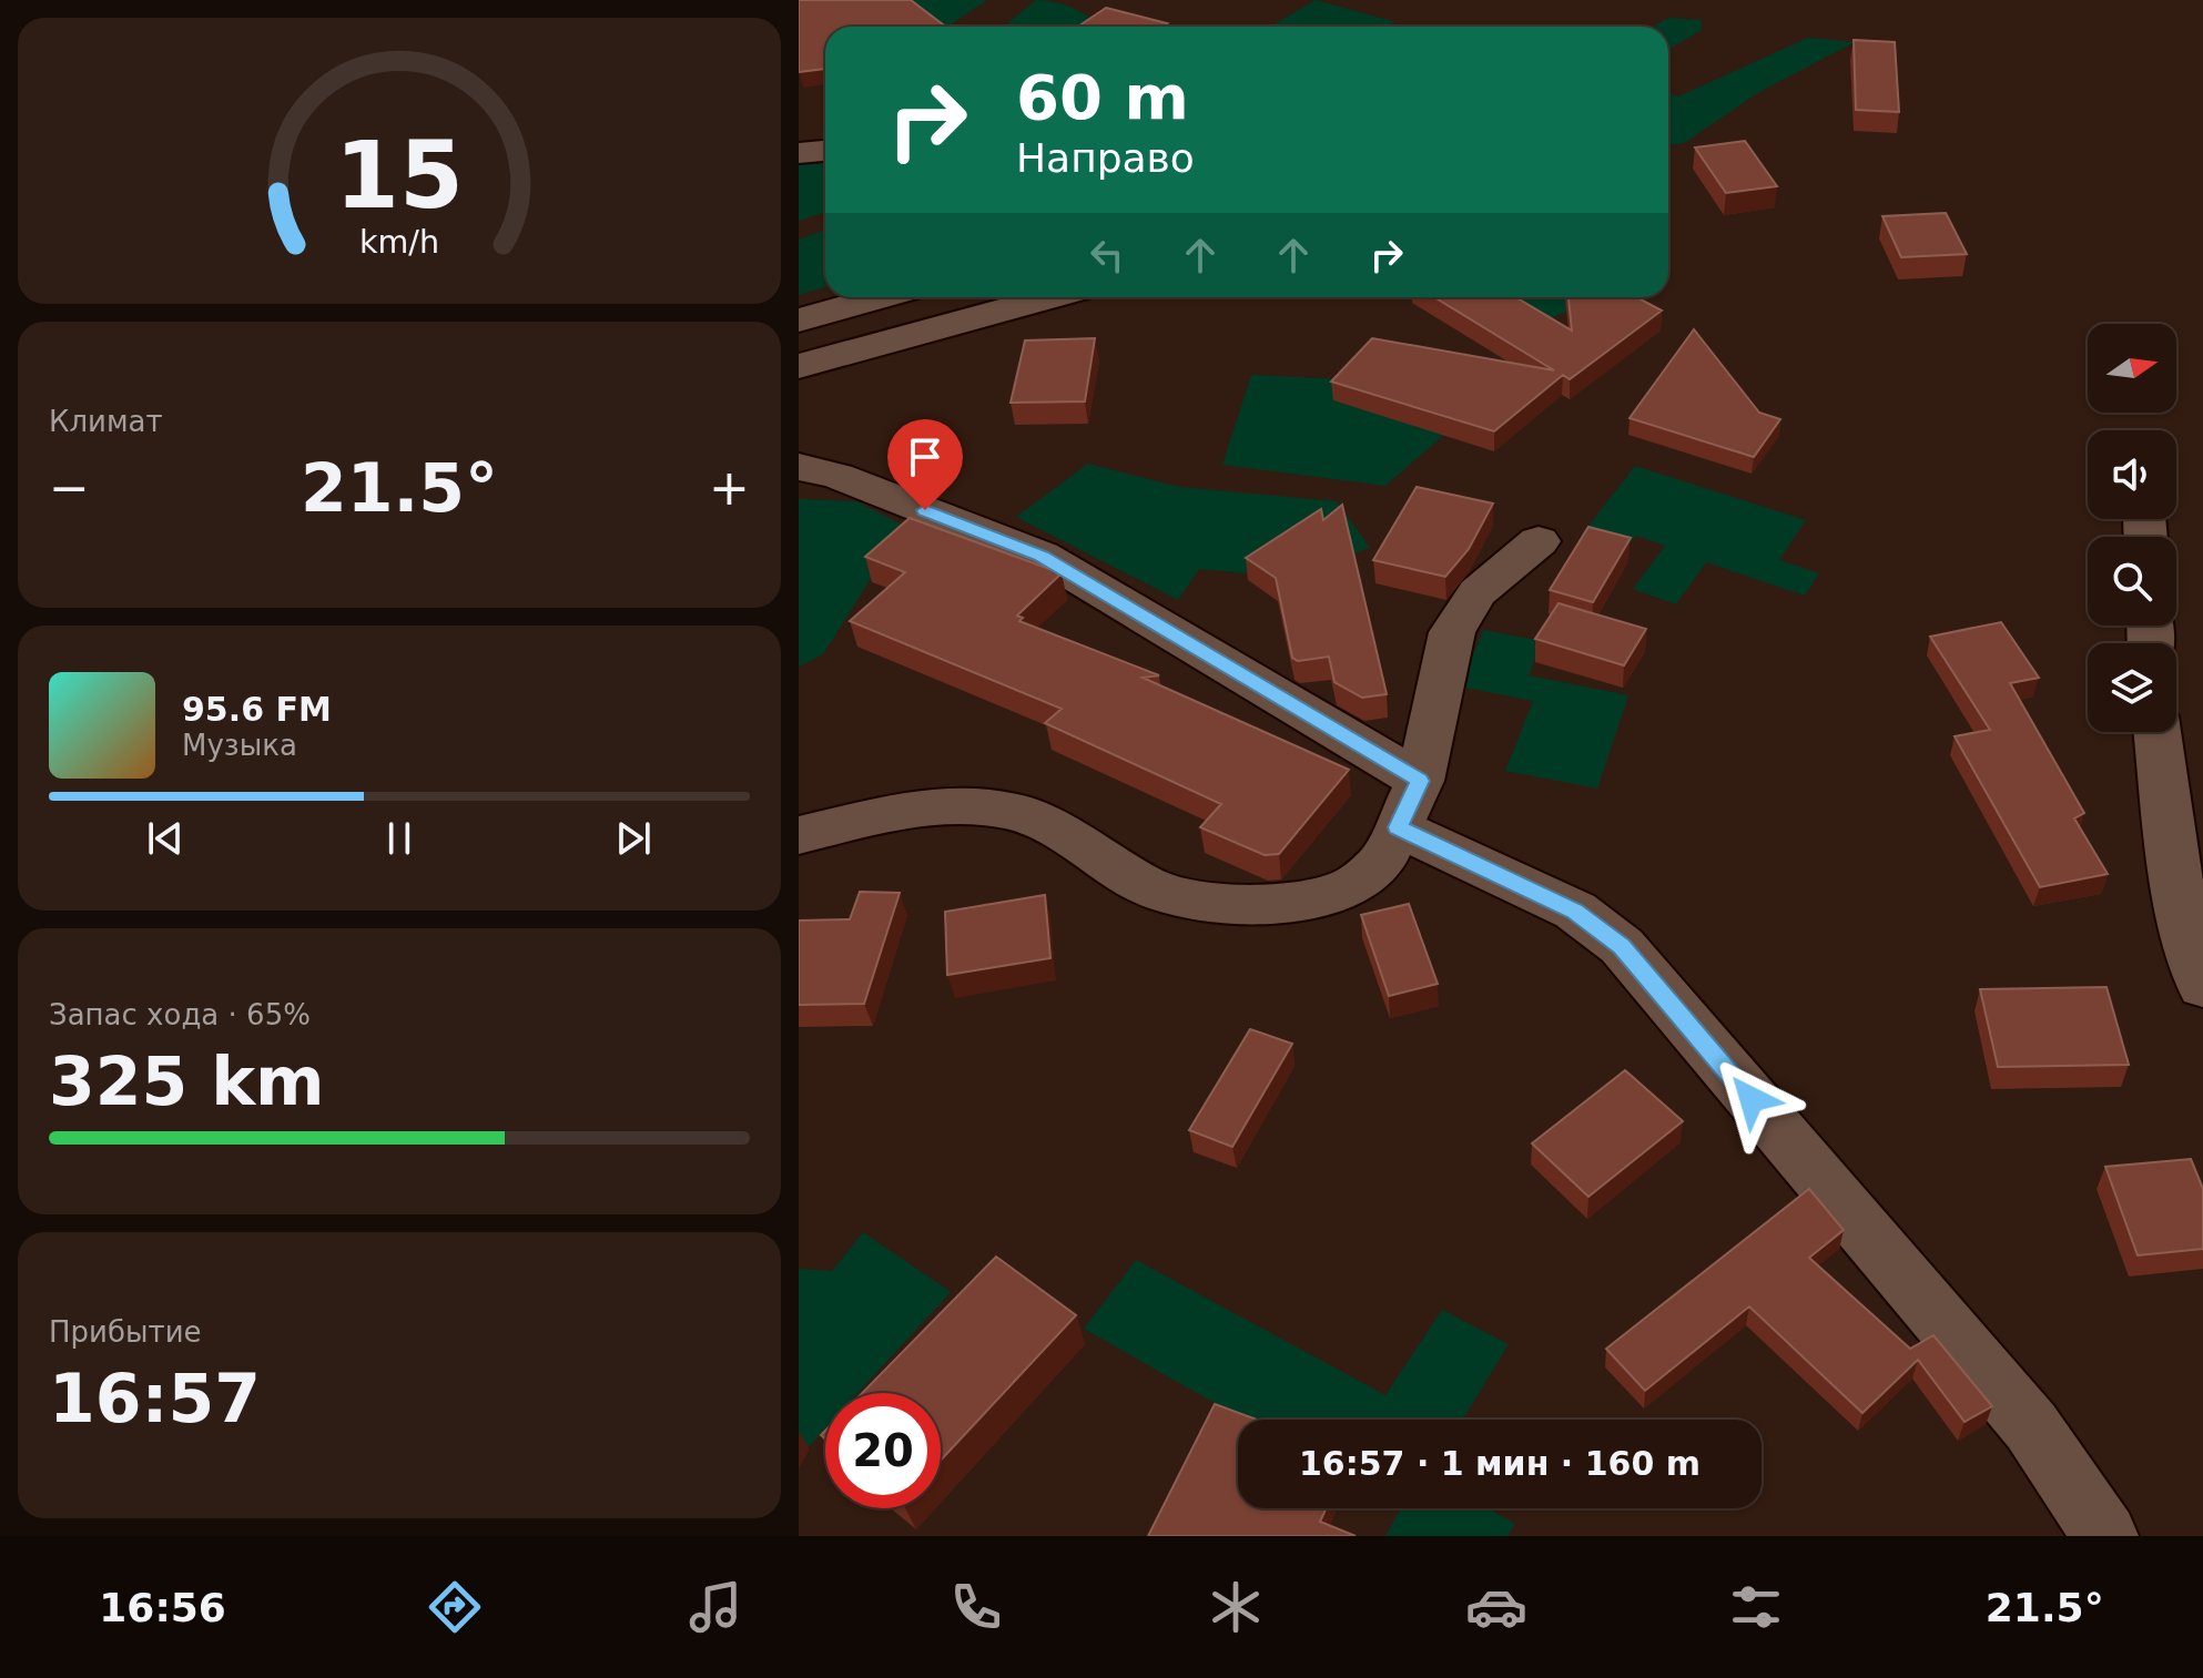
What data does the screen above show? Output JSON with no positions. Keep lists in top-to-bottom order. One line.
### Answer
{"north":"right","page":{"turn":["60 m","Направо"],"tile":["Климат",["Запас хода · 65%","325 km"],["Прибытие","16:57"]],"heat":["−","21.5°","+"],"song":["95.6 FM","Музыка"],"limit":"20","trip":"16:57 · 1 мин · 160 m","tabs":["16:56","21.5°"],"gauge":["15","km/h"]}}
